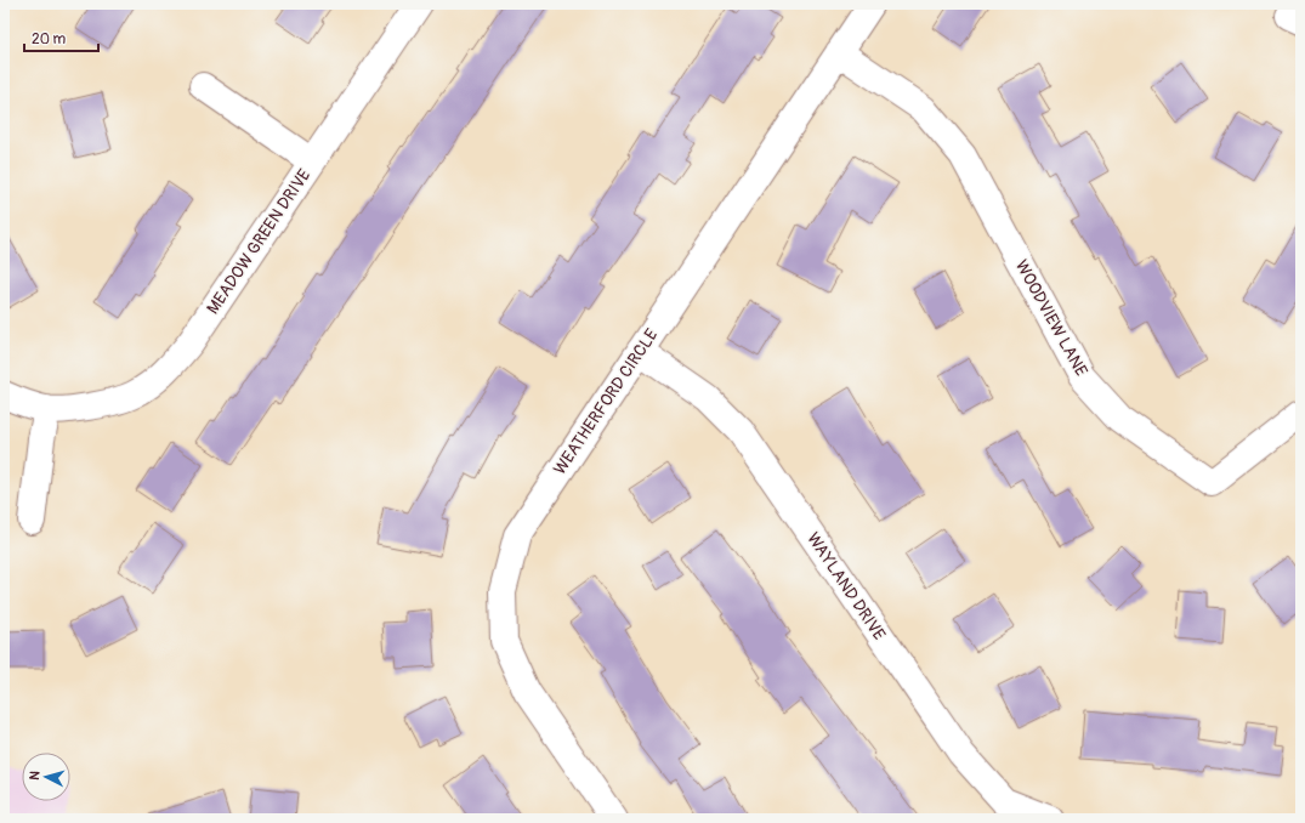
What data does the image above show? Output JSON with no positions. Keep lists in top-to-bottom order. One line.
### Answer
{"streets":{"street":["MEADOW GREEN DRIVE","WOODVIEW LANE","WEATHERFORD CIRCLE","WAYLAND DRIVE"]},"crossings":[["WOODVIEW LANE","WEATHERFORD CIRCLE"],["WEATHERFORD CIRCLE","WAYLAND DRIVE"]],"scale_bar":"20 m","north":"left"}
